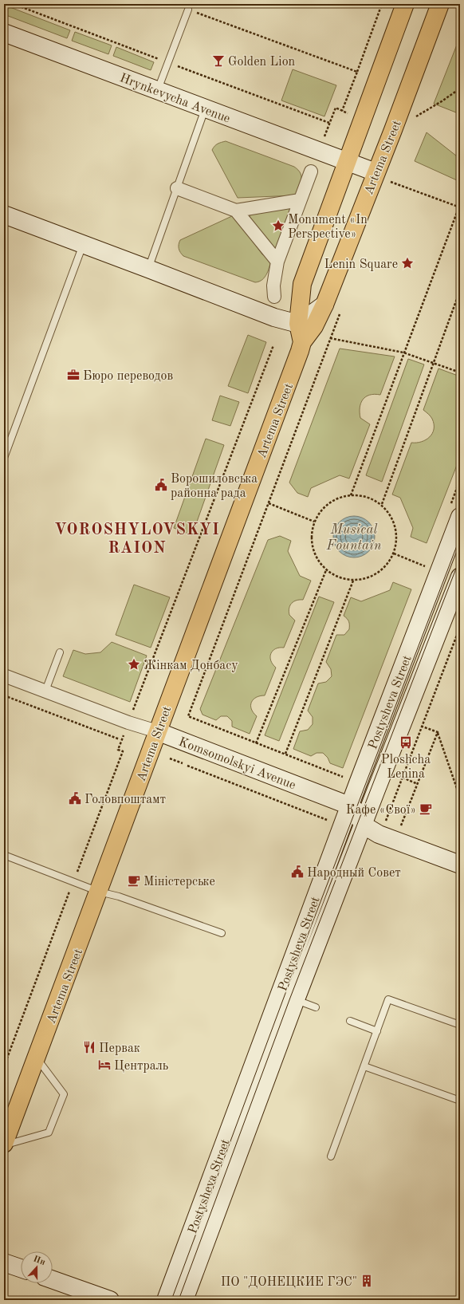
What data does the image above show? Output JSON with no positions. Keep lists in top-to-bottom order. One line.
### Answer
{"streets":{"main road":["Artema Street"],"street":["Hrynkevycha Avenue","Postysheva Street","Komsomolskyi Avenue"]},"crossings":[["Hrynkevycha Avenue","Artema Street"],["Artema Street","Komsomolskyi Avenue"],["Postysheva Street","Komsomolskyi Avenue"]],"districts":["VOROSHYLOVSKYI RAION"],"water":["Musical Fountain"],"places":{"bar":["Golden Lion"],"place":["Monument «In Perspective»","Lenin Square","Жінкам Донбасу"],"office":["Бюро переводов"],"public building":["Ворошиловська районна рада","Головпоштамт","Народный Совет"],"bus stop":["Ploshcha Lenina"],"cafe":["Кафе «Свої»","Міністерське"],"restaurant":["Первак"],"hotel":["Централь"],"building":["ПО \"ДОНЕЦКИЕ ГЭС\""]},"north":"top"}
